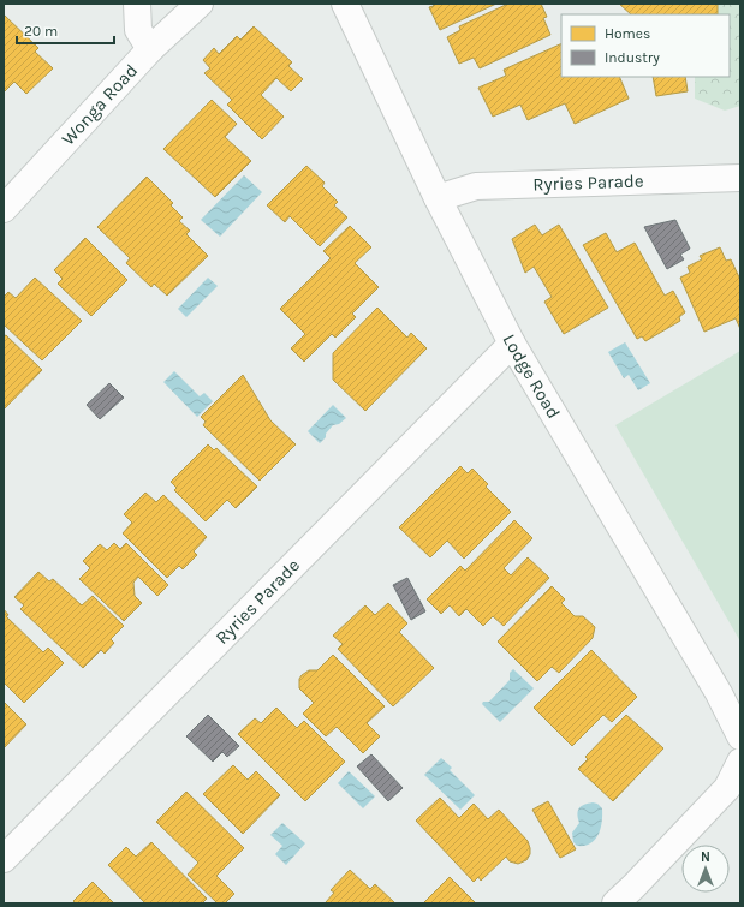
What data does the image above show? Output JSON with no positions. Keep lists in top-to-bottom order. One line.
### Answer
{"streets":{"street":["Wonga Road","Ryries Parade","Lodge Road"]},"crossings":[["Ryries Parade","Lodge Road"]],"legend":["Homes","Industry"],"scale_bar":"20 m","north":"top"}
